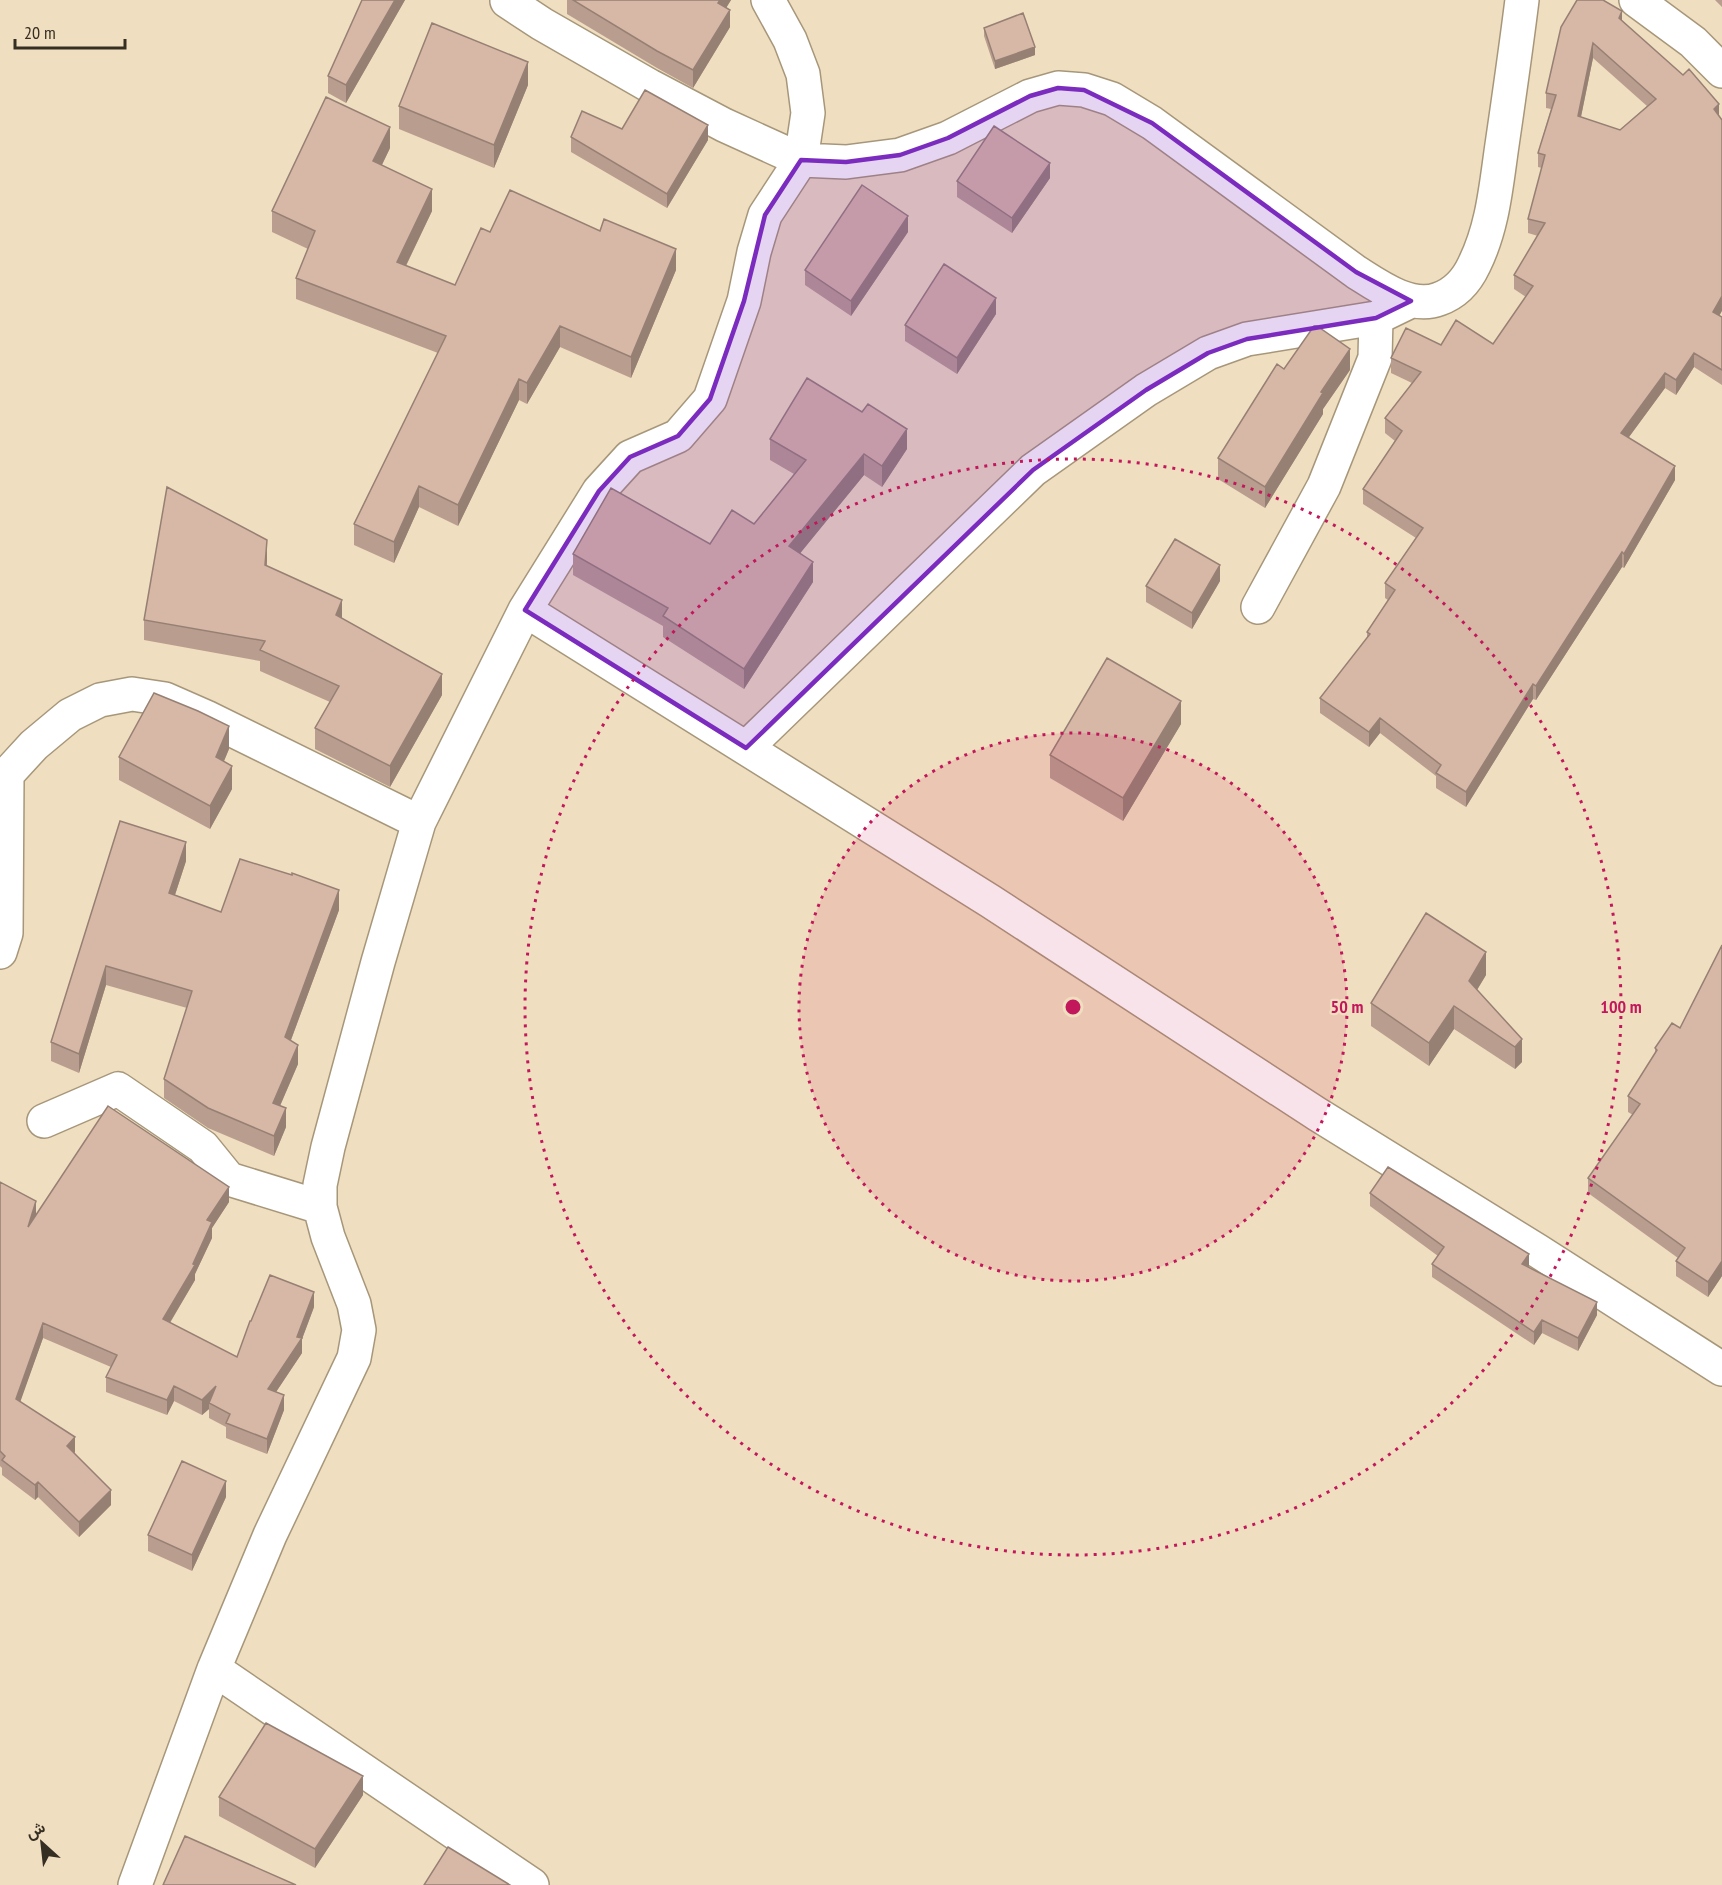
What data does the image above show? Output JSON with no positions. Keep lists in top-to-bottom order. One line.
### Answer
{"scale_bar":"20 m","north":"top left","rings":["50 m","100 m"]}
